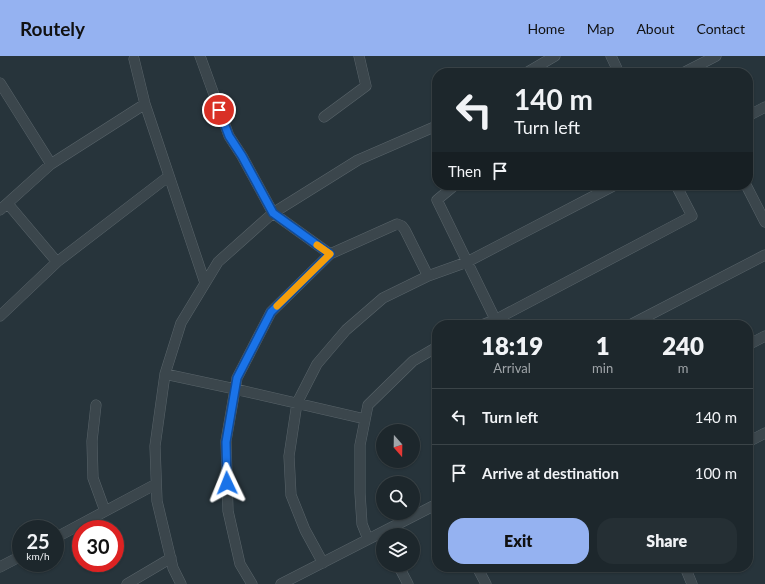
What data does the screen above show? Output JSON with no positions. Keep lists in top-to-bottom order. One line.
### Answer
{"north":"bottom","page":{"header":"Routely","nav":["Home","Map","About","Contact"],"turn":["140 m","Turn left"],"then":"Then","eta":["18:19","Arrival","1","min","240","m"],"list":[{"name":"Turn left","value":"140 m"},{"name":"Arrive at destination","value":"100 m"}],"buttons":["Exit","Share"],"speed":"25 km/h","limit":"30"}}
